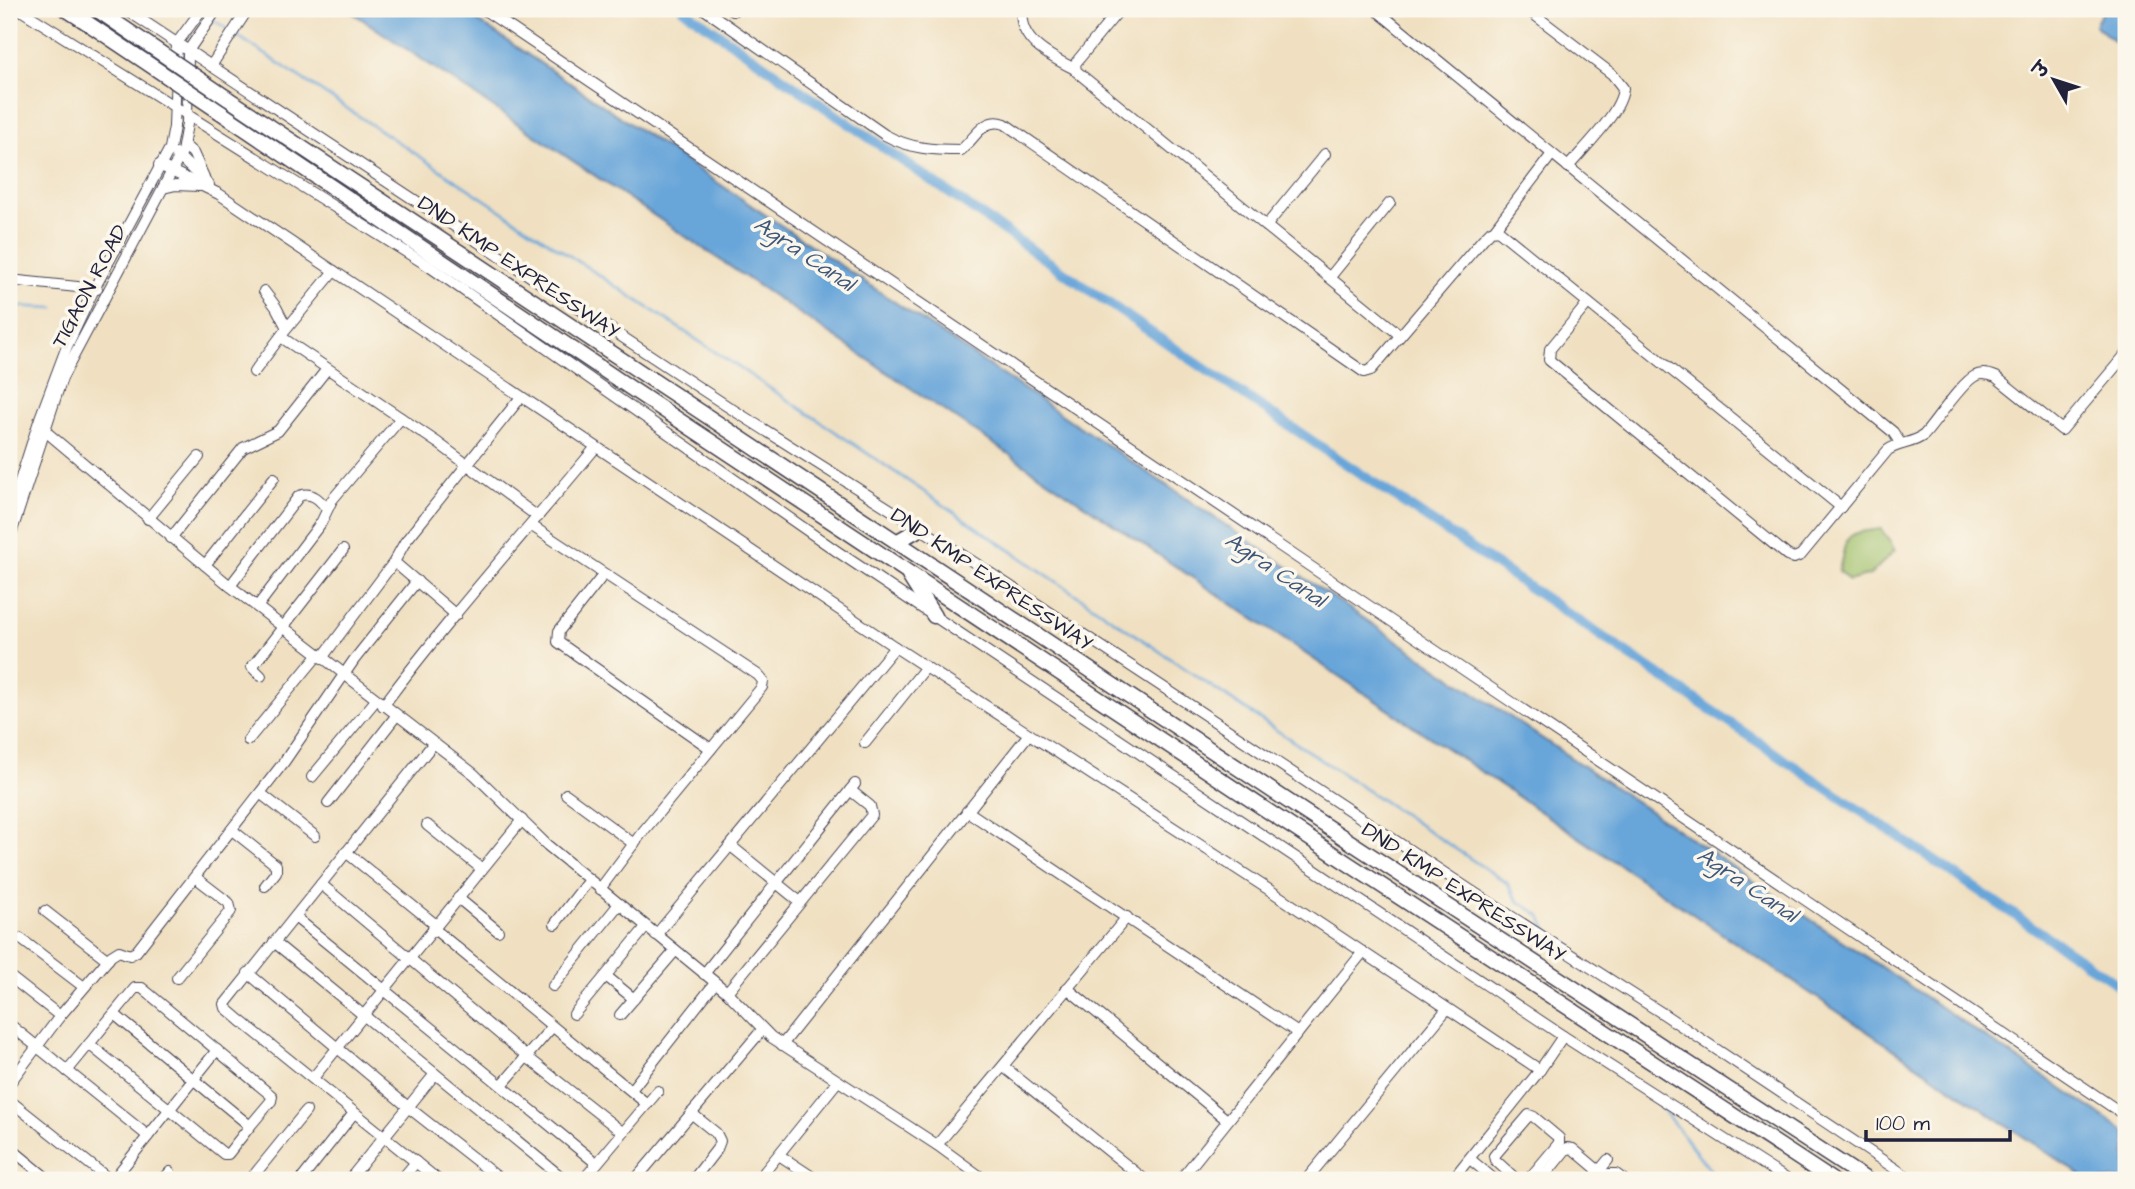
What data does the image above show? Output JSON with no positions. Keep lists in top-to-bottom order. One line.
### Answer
{"streets":{"highway":["DND KMP EXPRESSWAY"],"street":["TIGAON ROAD"]},"water":["Agra Canal"],"scale_bar":"100 m","north":"top left"}
